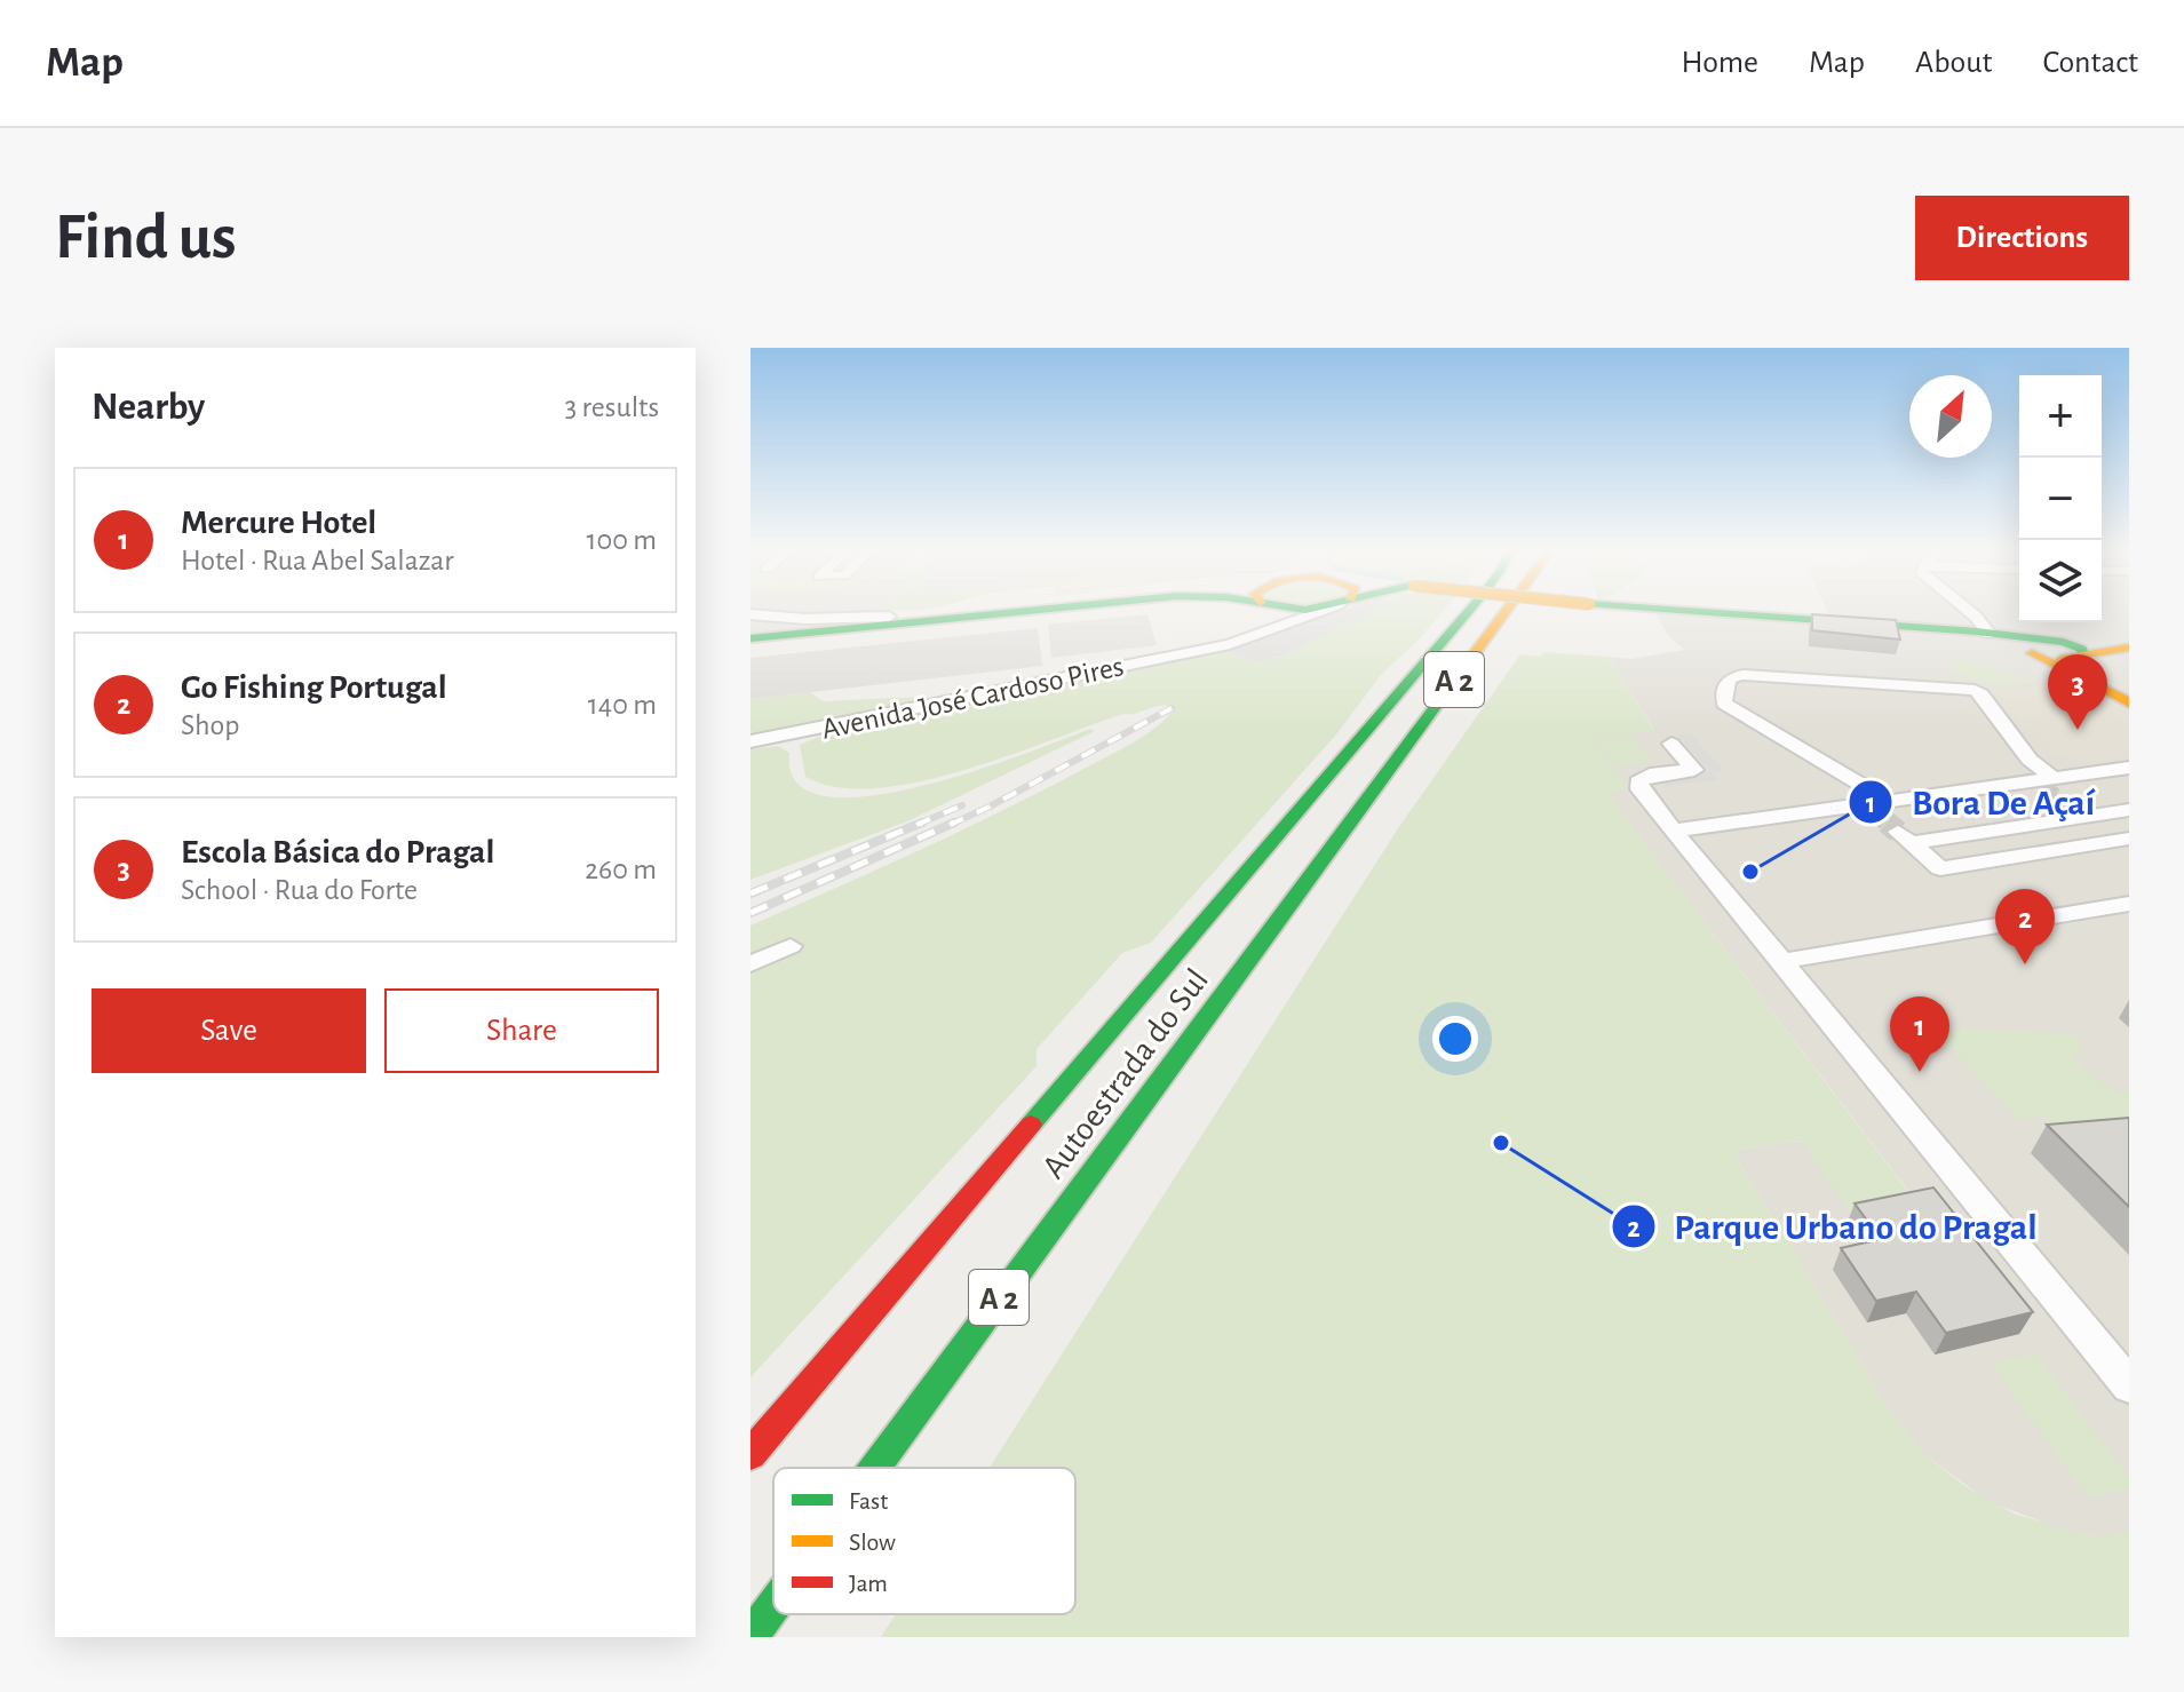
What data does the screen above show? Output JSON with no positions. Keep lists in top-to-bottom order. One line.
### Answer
{"streets":{"main road":["A 2","Autoestrada do Sul"],"street":["Avenida José Cardoso Pires"]},"places":["Bora De Açaí","Parque Urbano do Pragal"],"legend":["Fast","Slow","Jam"],"north":"top right","page":{"header":"Map","nav":["Home","Map","About","Contact"],"buttons":["Directions",["Save","Share"]],"title":"Find us","heading":["Nearby","3 results"],"map_buttons":["+","−"],"list":[{"mark":"1","name":"Mercure Hotel","note":"Hotel · Rua Abel Salazar","value":"100 m"},{"mark":"2","name":"Go Fishing Portugal","note":"Shop","value":"140 m"},{"mark":"3","name":"Escola Básica do Pragal","note":"School · Rua do Forte","value":"260 m"}],"pins":["3","2","1"]}}
